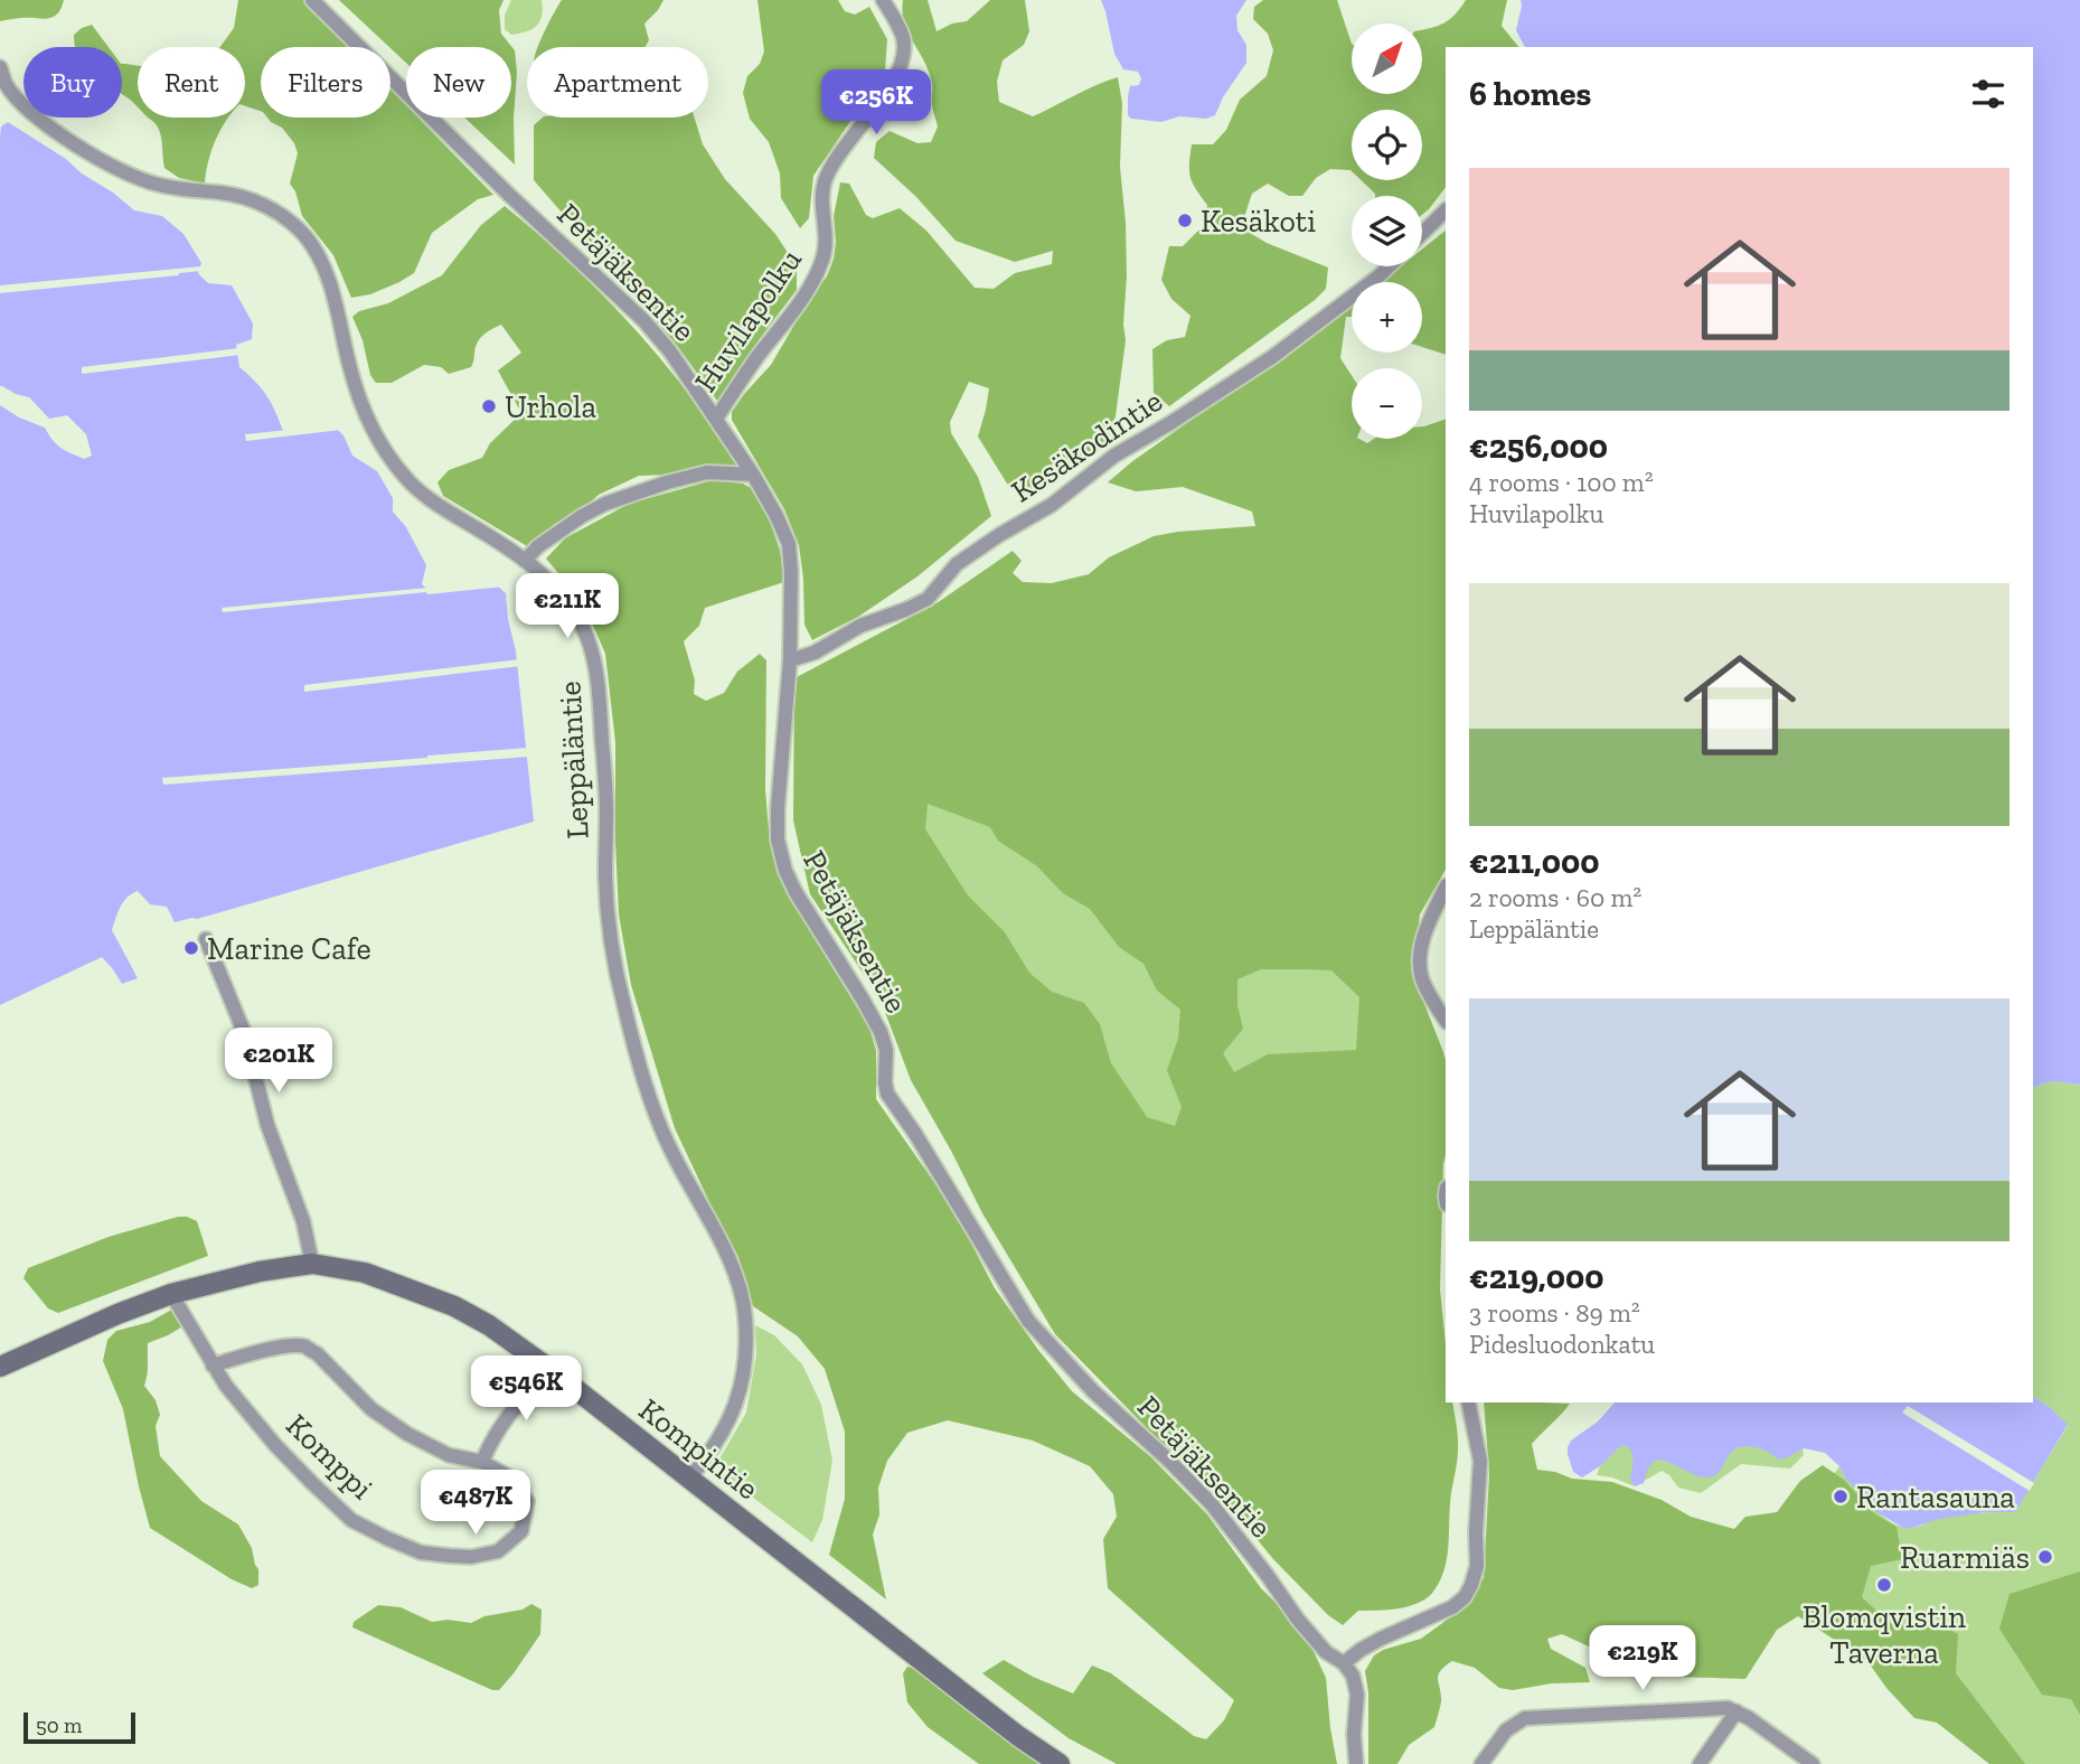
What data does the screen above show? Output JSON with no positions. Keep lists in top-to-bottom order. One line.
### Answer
{"streets":{"street":["Petäjäksentie","Huvilapolku","Kesäkodintie","Leppäläntie","Kompintie","Komppi"]},"crossings":[["Petäjäksentie","Huvilapolku"],["Petäjäksentie","Kesäkodintie"],["Leppäläntie","Kompintie"],["Kompintie","Komppi"]],"places":["Kesäkoti","Urhola","Marine Cafe","Rantasauna","Ruarmiäs","Blomqvistin Taverna"],"scale_bar":"50 m","north":"top right","page":{"map_buttons":["+","−"],"chip":["Buy","Rent","Filters","New","Apartment"],"heading":"6 homes","price":["€256K","€211K","€201K","€546K","€487K","€219K"],"list":[{"name":"€256,000","note":"4 rooms · 100 m² · Huvilapolku"},{"name":"€211,000","note":"2 rooms · 60 m² · Leppäläntie"},{"name":"€219,000","note":"3 rooms · 89 m² · Pidesluodonkatu"}],"scale":"50 m"}}
